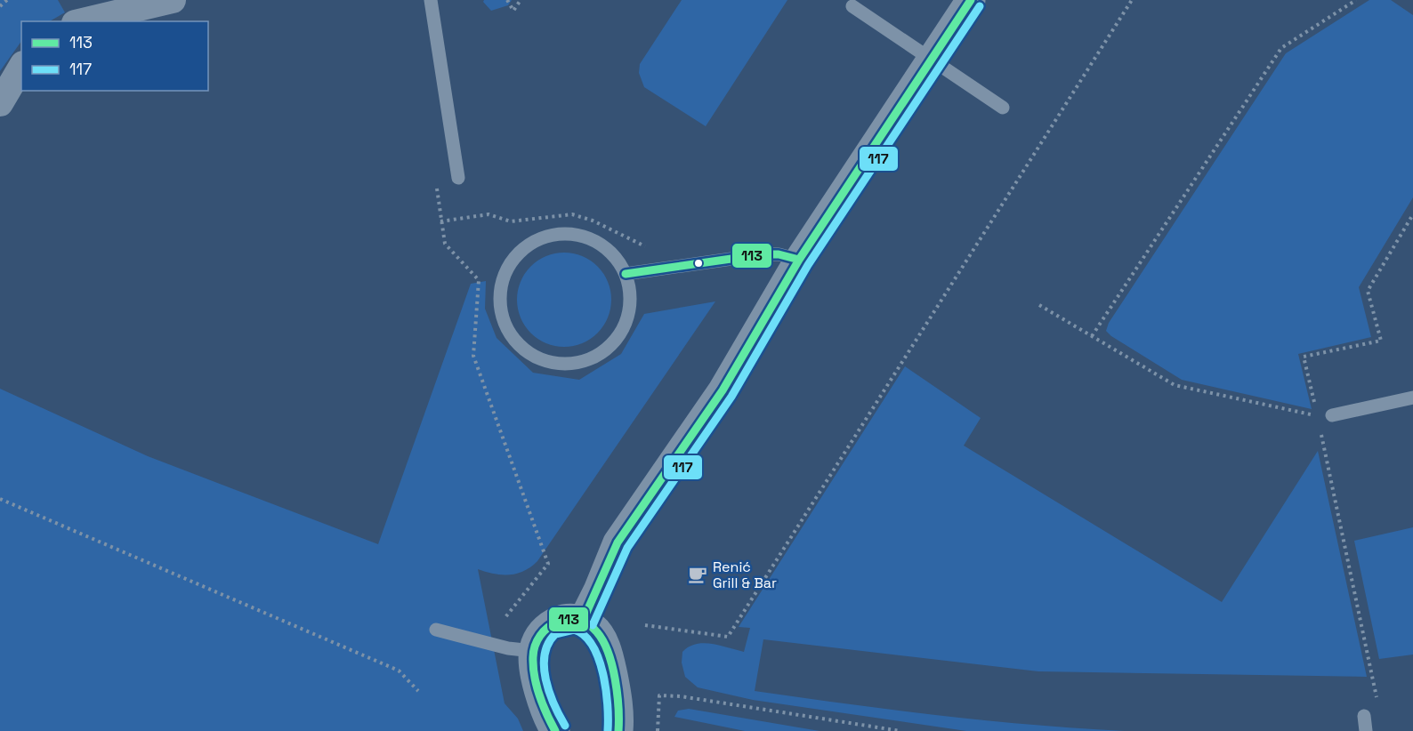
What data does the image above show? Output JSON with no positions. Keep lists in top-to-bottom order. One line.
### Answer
{"places":{"cafe":["Renić Grill & Bar"]},"lines":["transit line 113","transit line 117"],"legend":["113","117"]}
